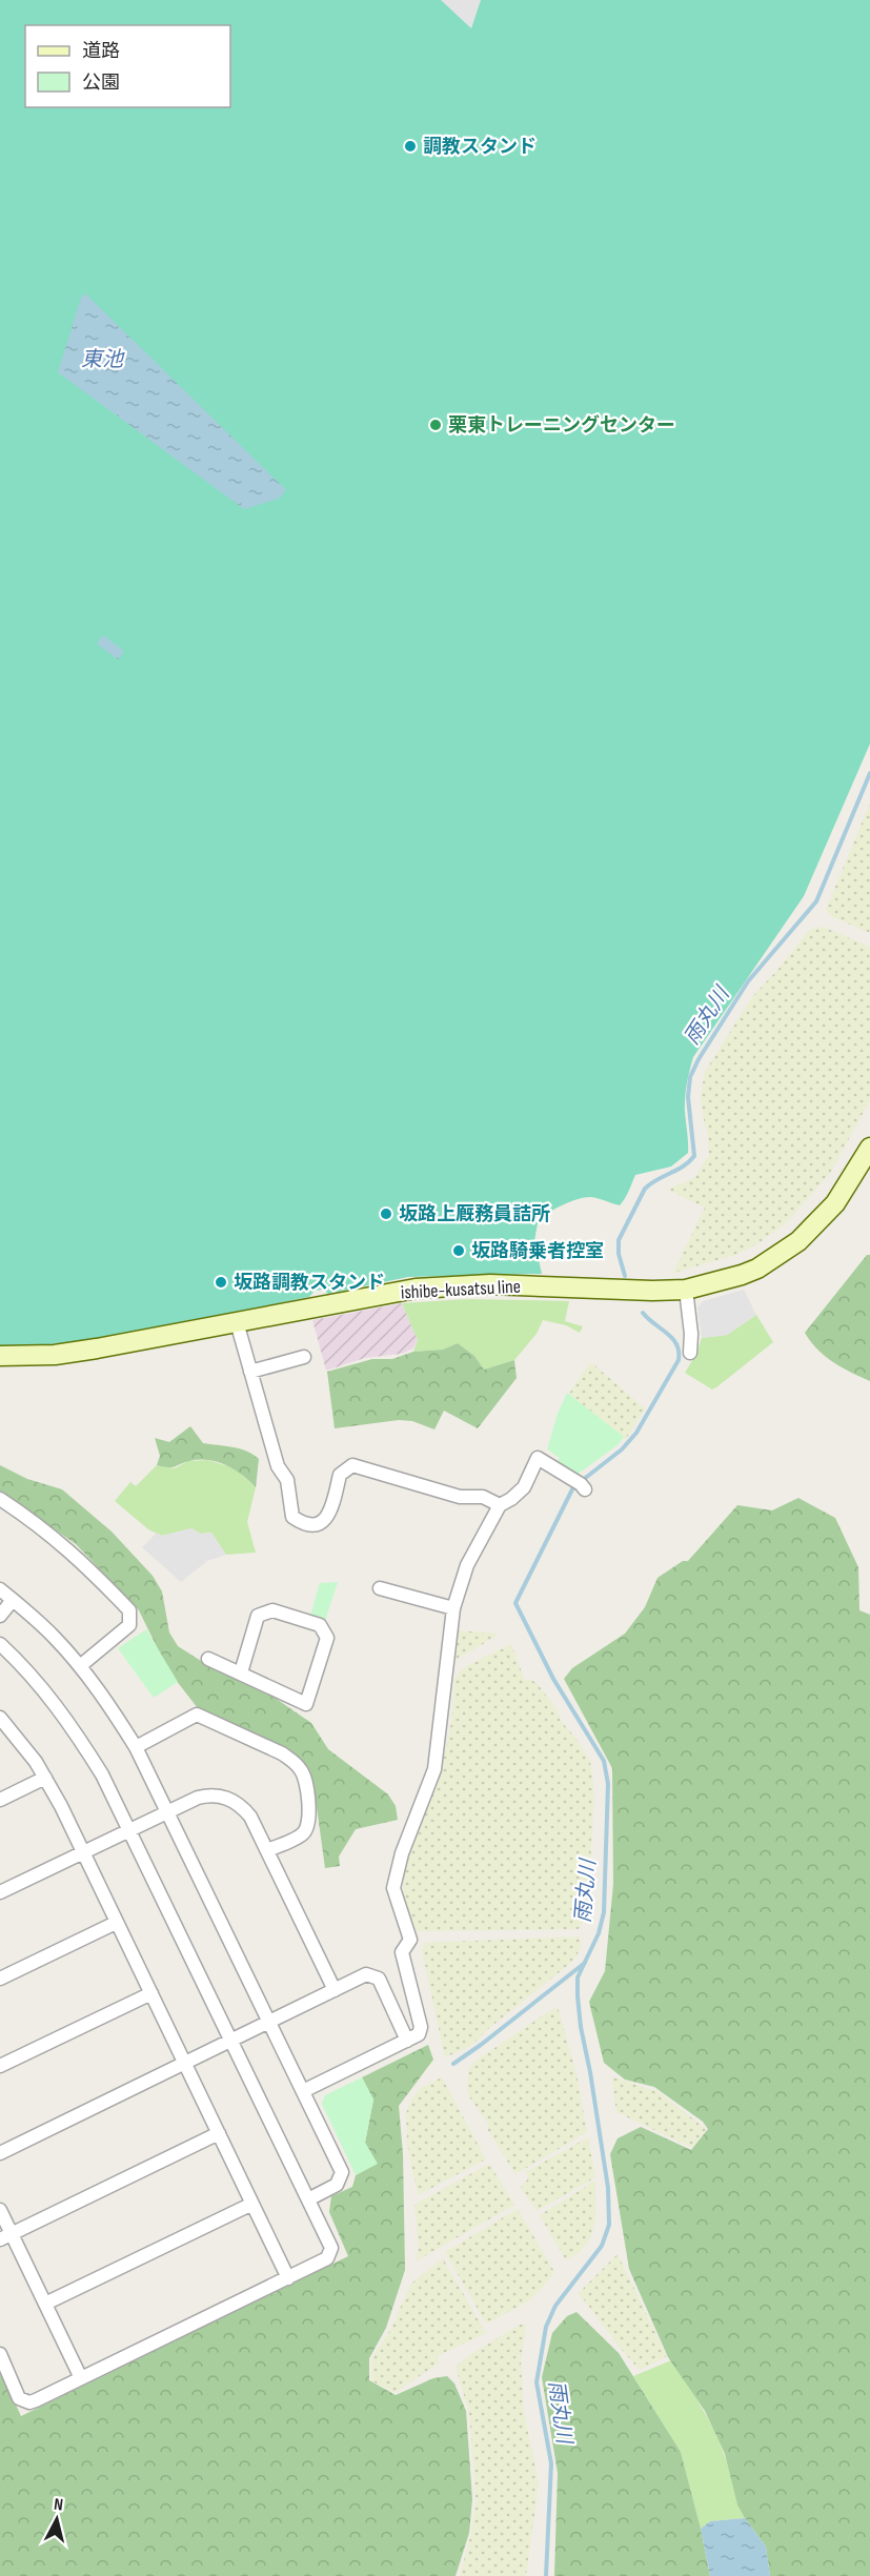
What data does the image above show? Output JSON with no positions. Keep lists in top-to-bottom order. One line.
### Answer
{"streets":{"main road":["ishibe-kusatsu line"]},"water":["東池","雨丸川"],"places":["調教スタンド","栗東トレーニングセンター","坂路上厩務員詰所","坂路騎乗者控室","坂路調教スタンド"],"legend":["道路","公園"],"north":"top"}
